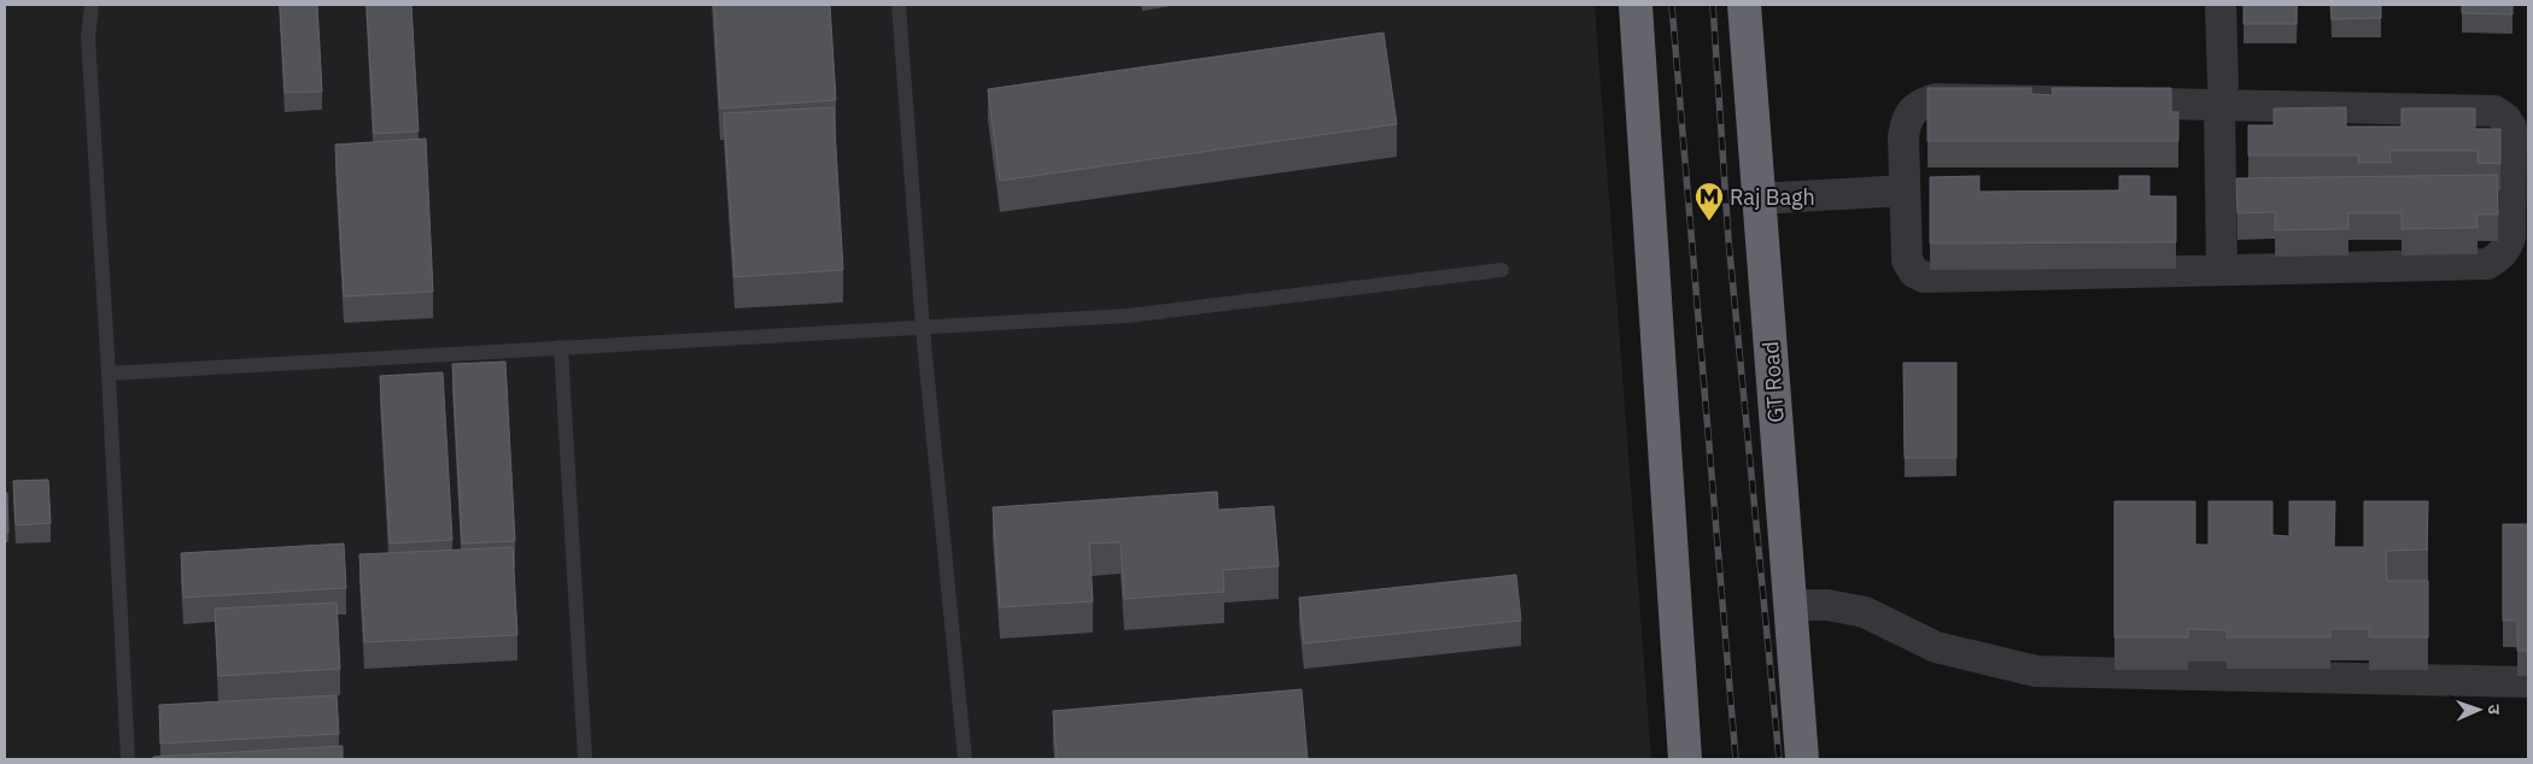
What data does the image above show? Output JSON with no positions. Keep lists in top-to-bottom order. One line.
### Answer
{"streets":{"highway":["GT Road"]},"places":{"metro station":["Raj Bagh"]},"north":"right"}
